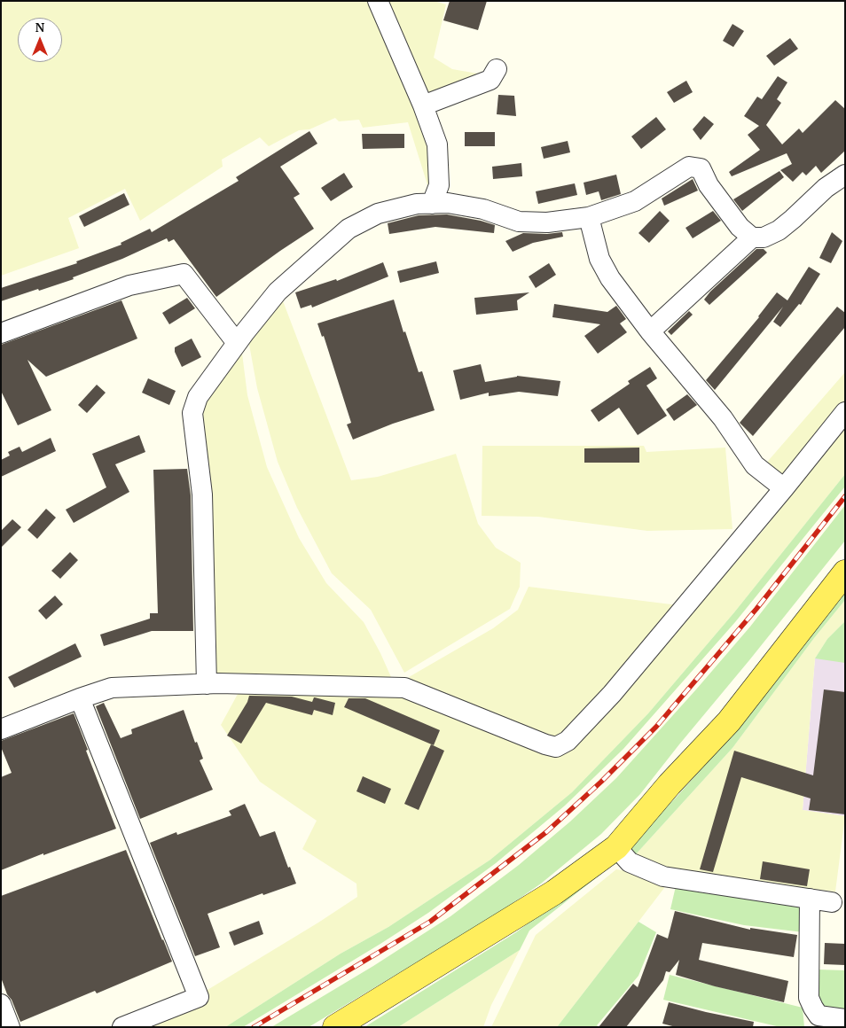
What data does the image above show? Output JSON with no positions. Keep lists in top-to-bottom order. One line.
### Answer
{"north":"top"}
